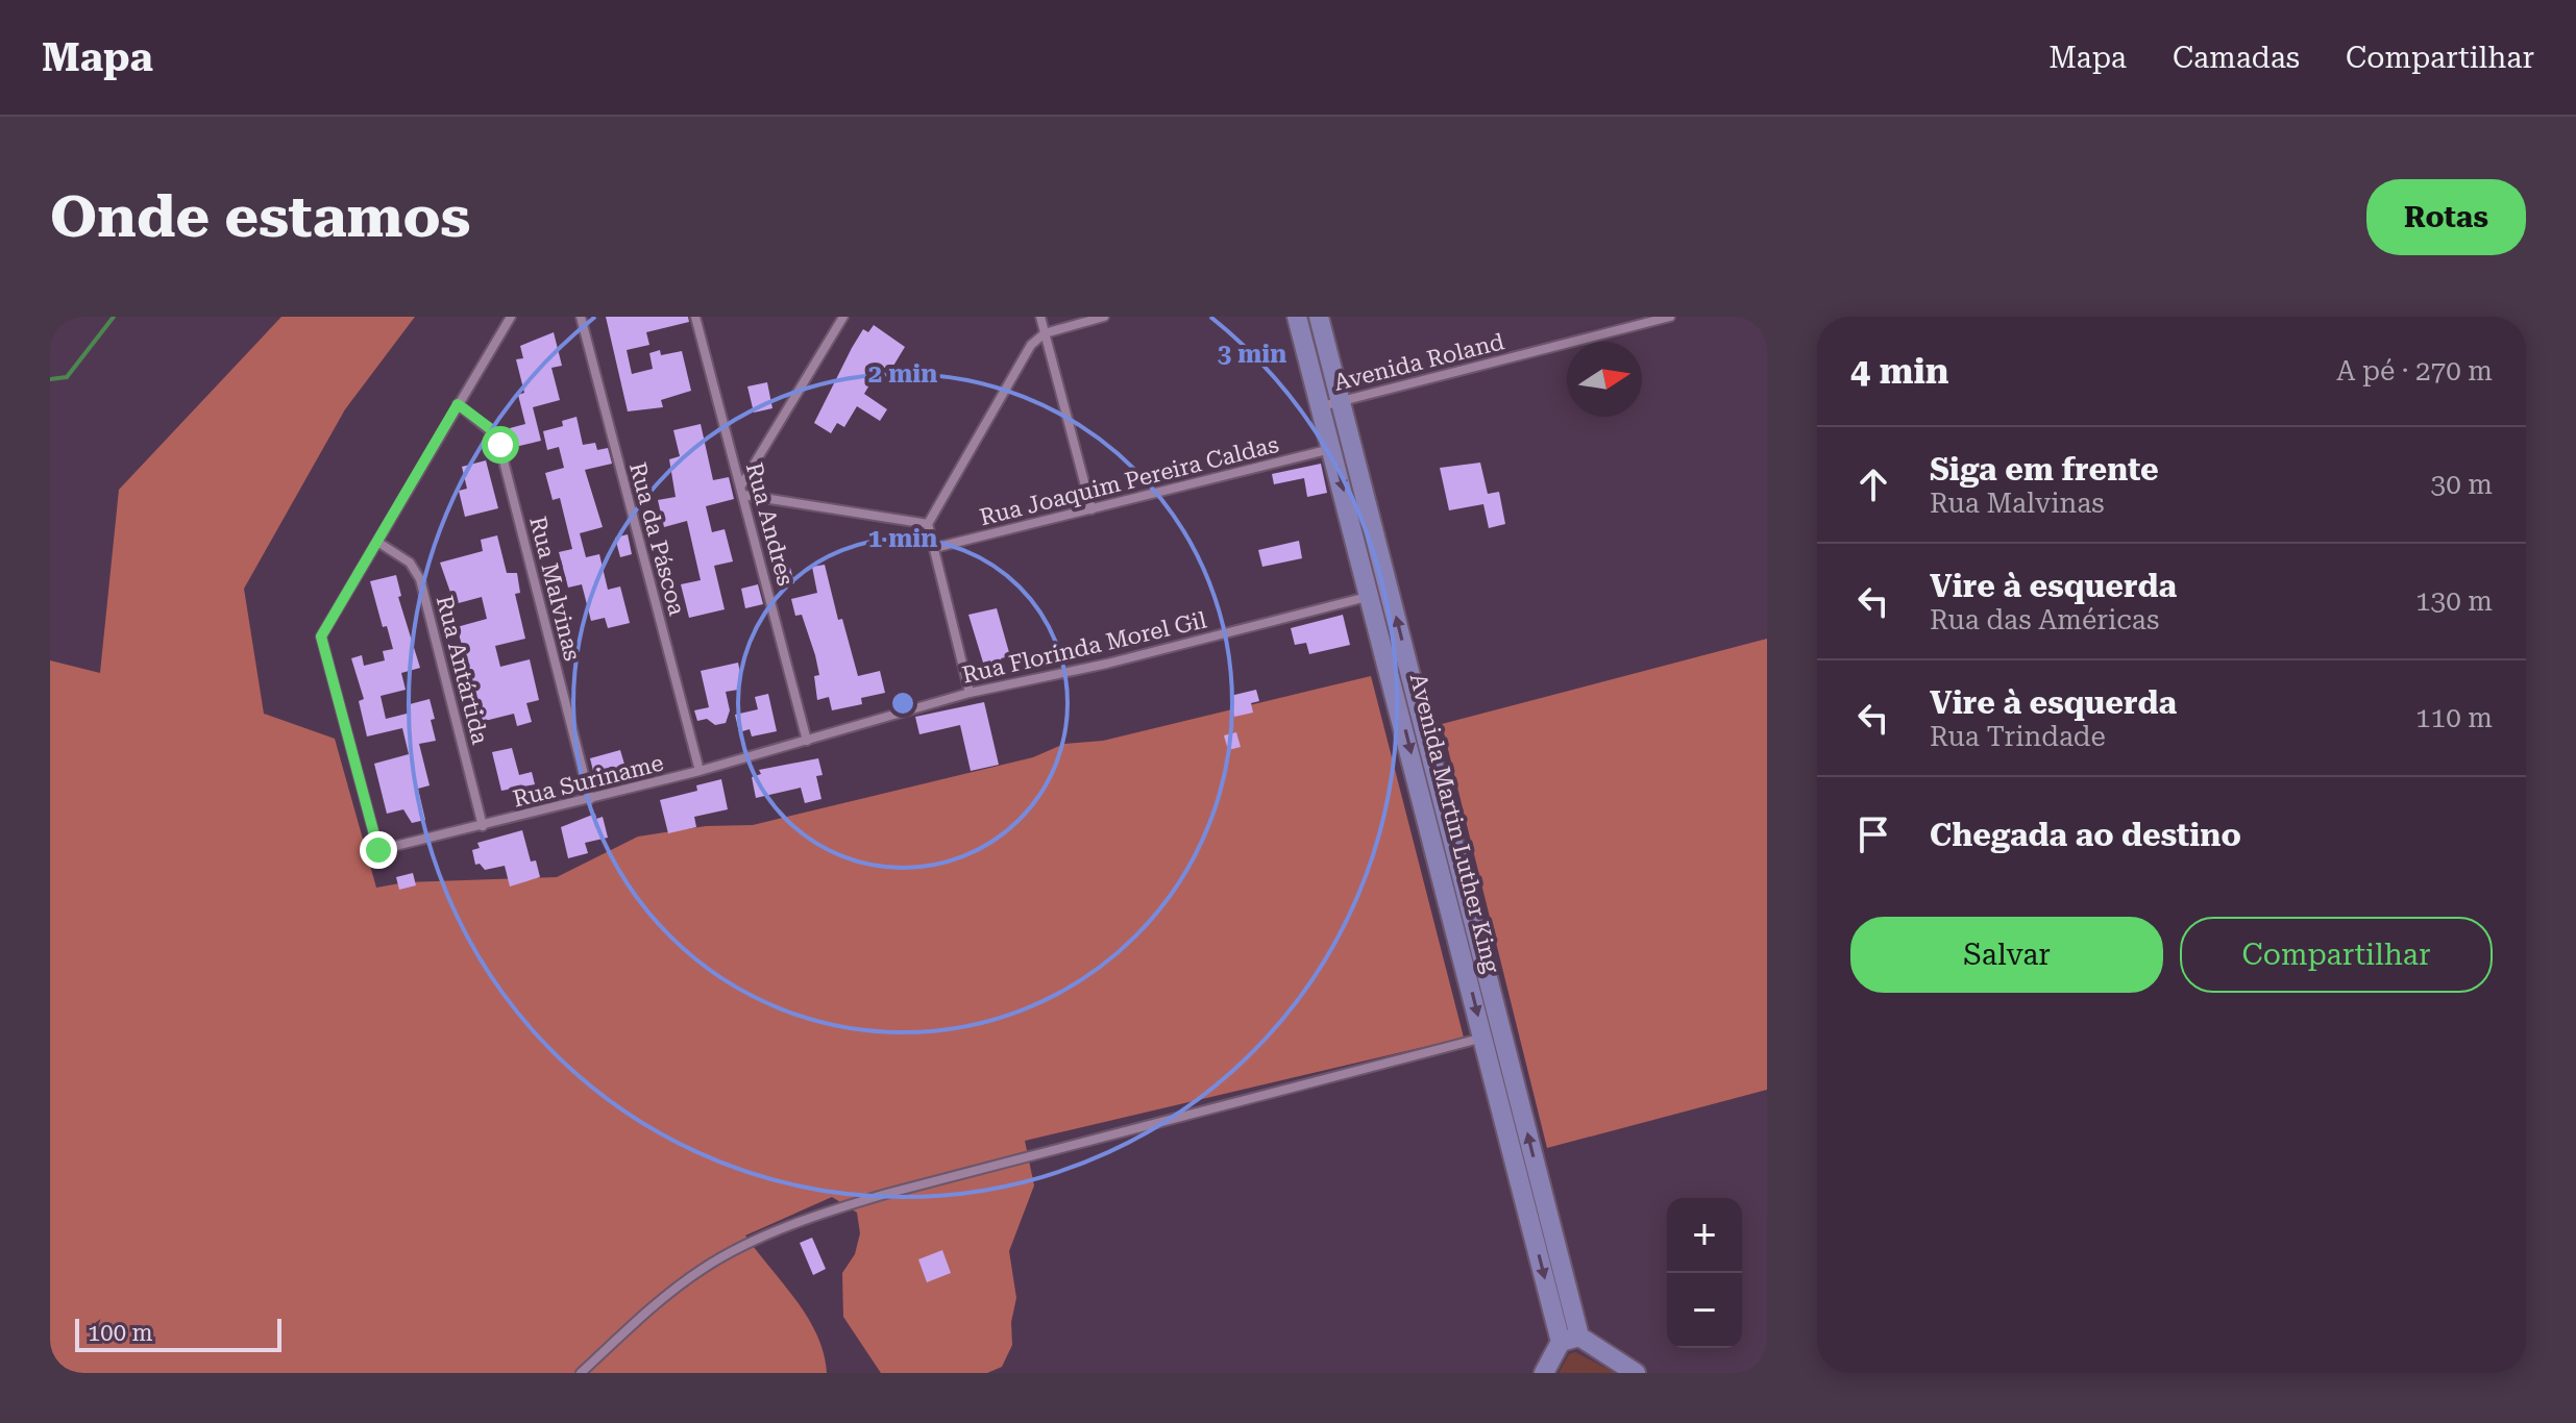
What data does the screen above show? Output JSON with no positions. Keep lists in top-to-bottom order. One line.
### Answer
{"streets":{"main road":["Avenida Martin Luther King"],"street":["Avenida Roland","Rua Joaquim Pereira Caldas","Rua Andres","Rua da Páscoa","Rua Malvinas","Rua Florinda Morel Gil","Rua Antártida","Rua Suriname"]},"crossings":[["Avenida Roland","Avenida Martin Luther King"],["Rua Joaquim Pereira Caldas","Avenida Martin Luther King"],["Rua Andres","Rua Florinda Morel Gil"],["Rua Andres","Rua Suriname"],["Rua da Páscoa","Rua Suriname"],["Rua Malvinas","Rua Suriname"],["Rua Florinda Morel Gil","Rua Suriname"],["Rua Florinda Morel Gil","Avenida Martin Luther King"],["Rua Antártida","Rua Suriname"]],"scale_bar":"100 m","north":"right","page":{"header":"Mapa","nav":["Mapa","Camadas","Compartilhar"],"buttons":["Rotas",["Salvar","Compartilhar"]],"title":"Onde estamos","heading":["4 min","A pé · 270 m"],"list":[["Siga em frente","Rua Malvinas","30 m"],["Vire à esquerda","Rua das Américas","130 m"],["Vire à esquerda","Rua Trindade","110 m"],"Chegada ao destino"],"map_buttons":["+","−"],"scale":"100 m"},"rings":["3 min","2 min","1 min"]}
